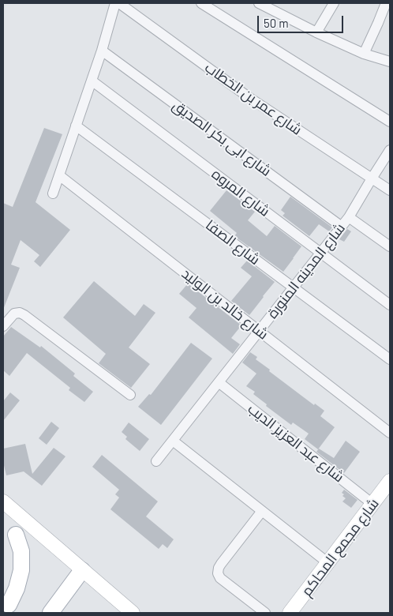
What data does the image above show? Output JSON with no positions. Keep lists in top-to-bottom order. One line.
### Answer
{"streets":{"street":["شارع عمر بن الخطاب","شارع ابى بكر الصديق","شارع المروه","شارع الصفا","شارع المدينه المنورة","شارع خالد بن الوليد","شارع عبد العزيز الديب","شارع مجمع المحاكم"]},"crossings":[["شارع عمر بن الخطاب","شارع المدينه المنورة"],["شارع ابى بكر الصديق","شارع المدينه المنورة"],["شارع المروه","شارع المدينه المنورة"],["شارع الصفا","شارع المدينه المنورة"],["شارع المدينه المنورة","شارع خالد بن الوليد"],["شارع المدينه المنورة","شارع عبد العزيز الديب"],["شارع عبد العزيز الديب","شارع مجمع المحاكم"]],"scale_bar":"50 m"}
